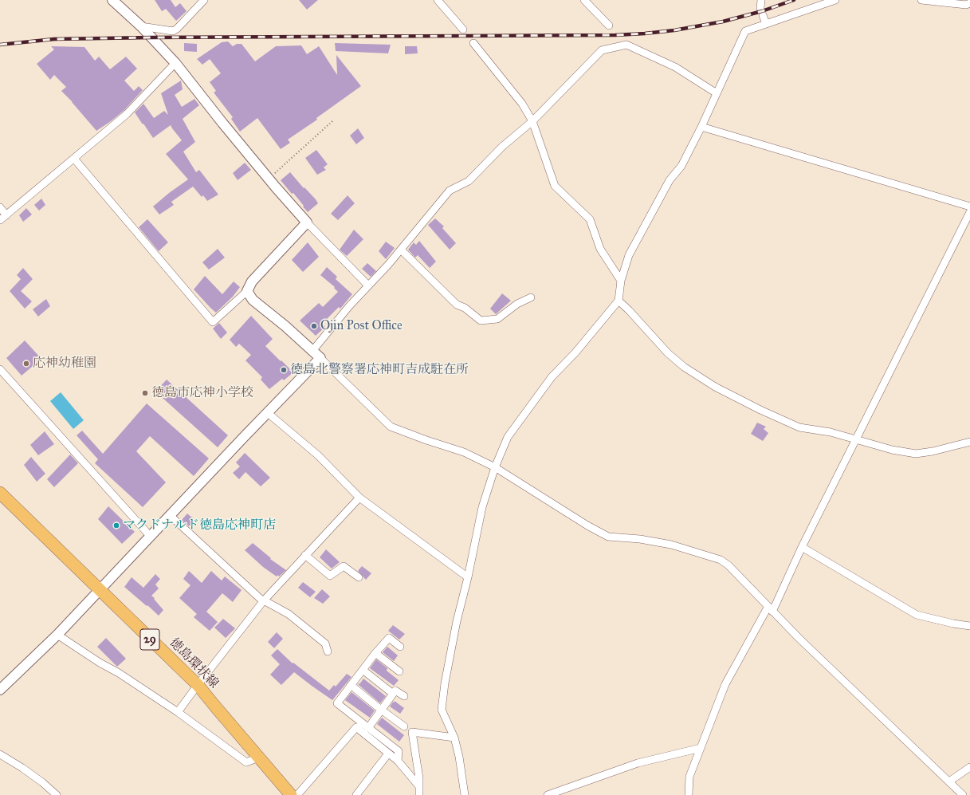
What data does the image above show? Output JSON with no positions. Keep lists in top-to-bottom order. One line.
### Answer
{"streets":{"main road":["29","徳島環状線"]},"places":["Ojin Post Office","応神幼稚園","徳島北警察署応神町吉成駐在所","徳島市応神小学校","マクドナルド徳島応神町店"]}
